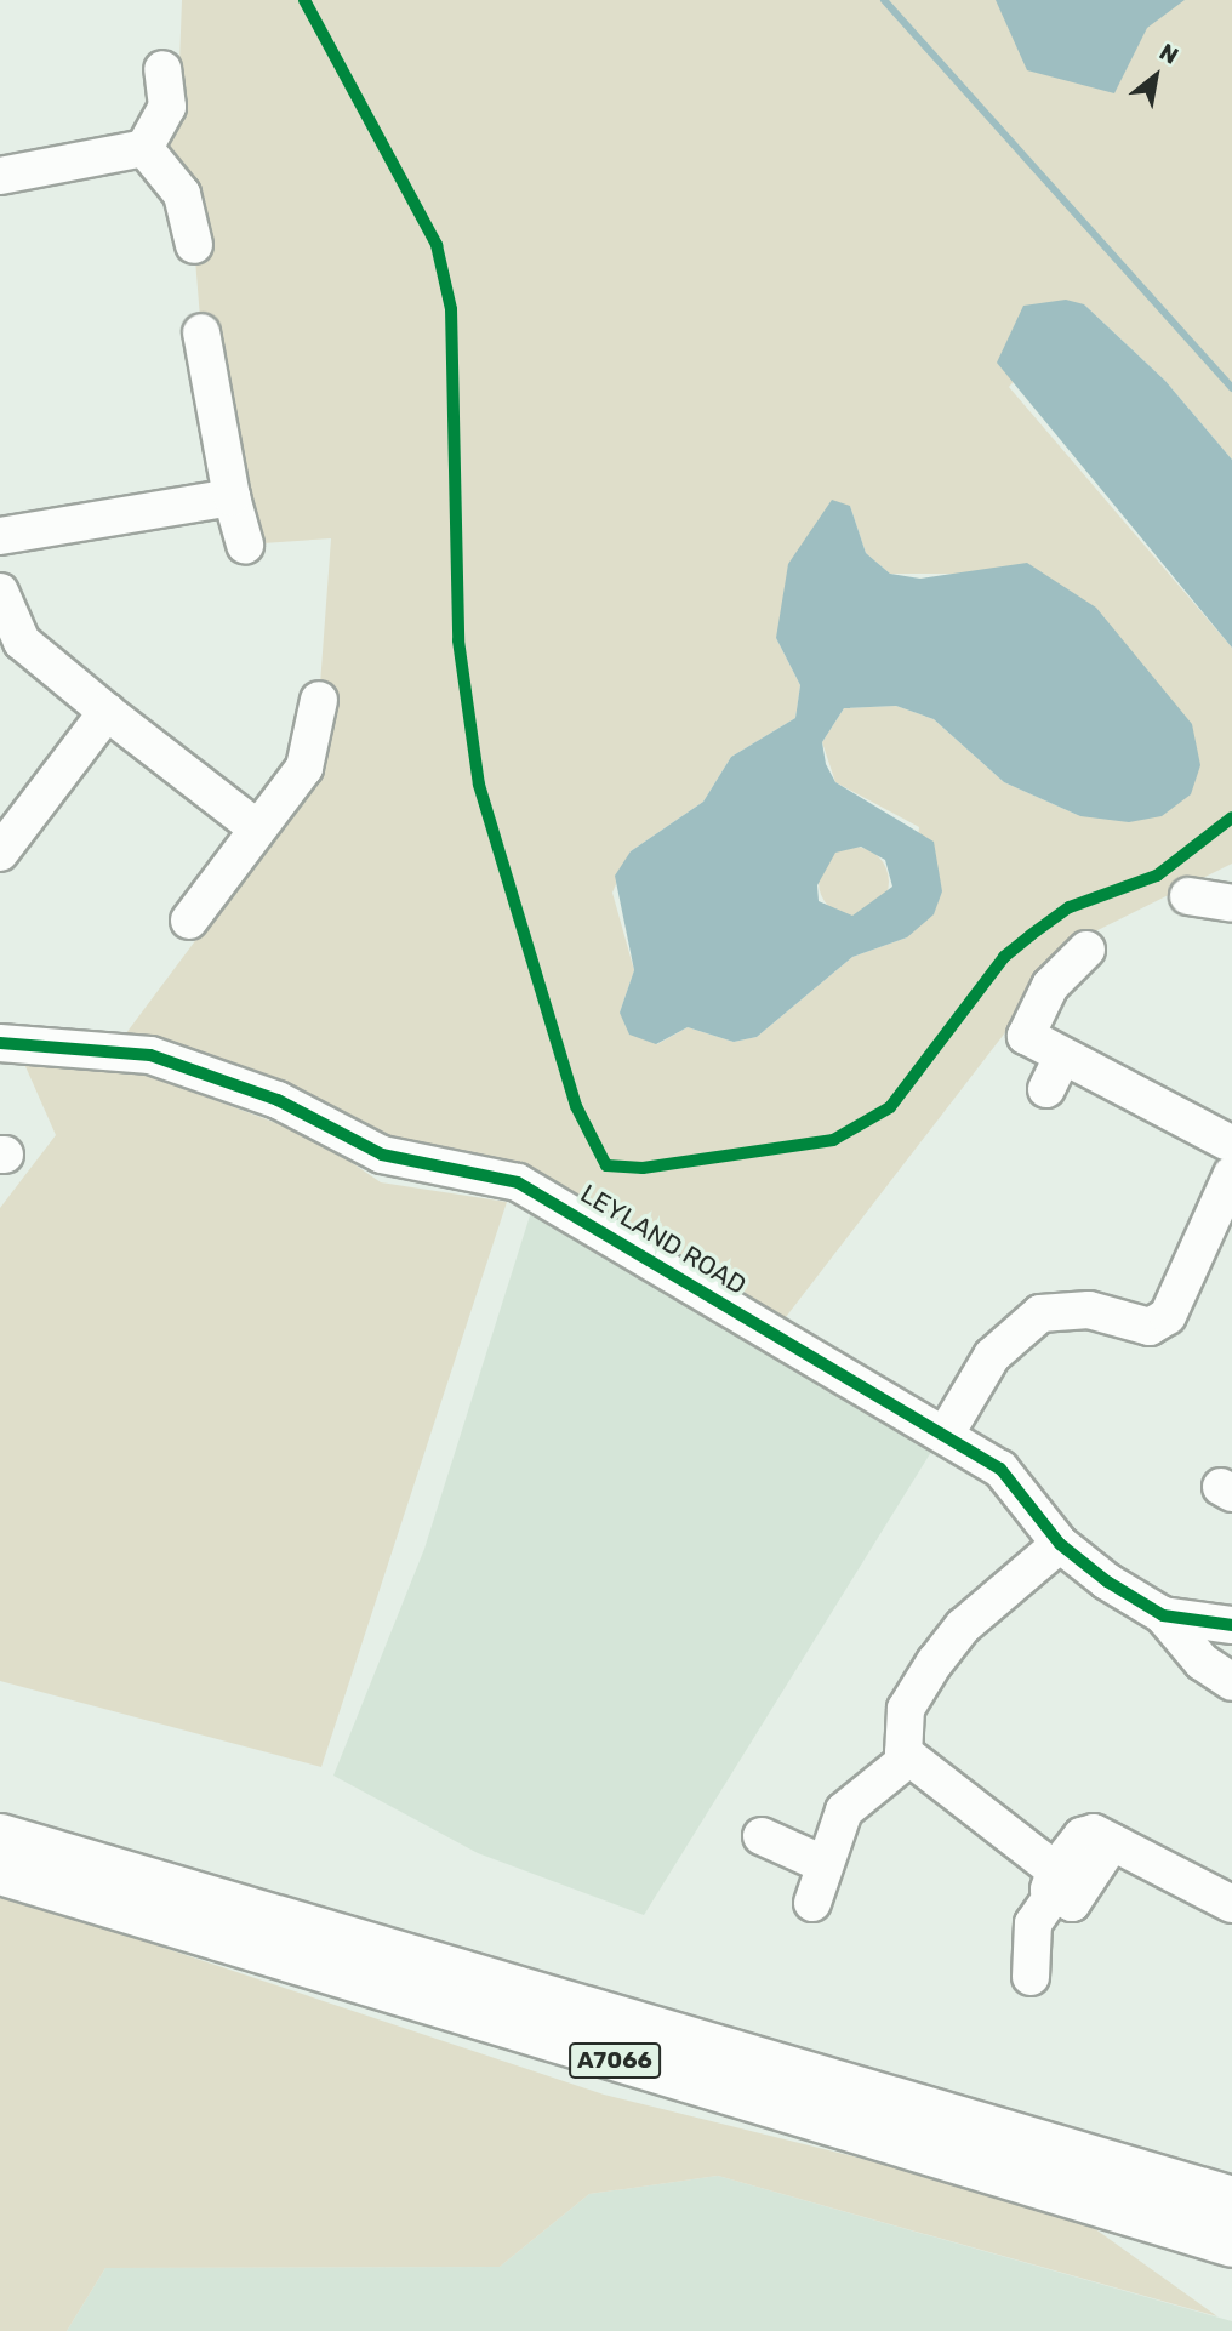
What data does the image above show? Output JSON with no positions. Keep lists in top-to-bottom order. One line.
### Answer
{"streets":{"main road":["A7066"],"street":["LEYLAND ROAD"]},"north":"top right"}
